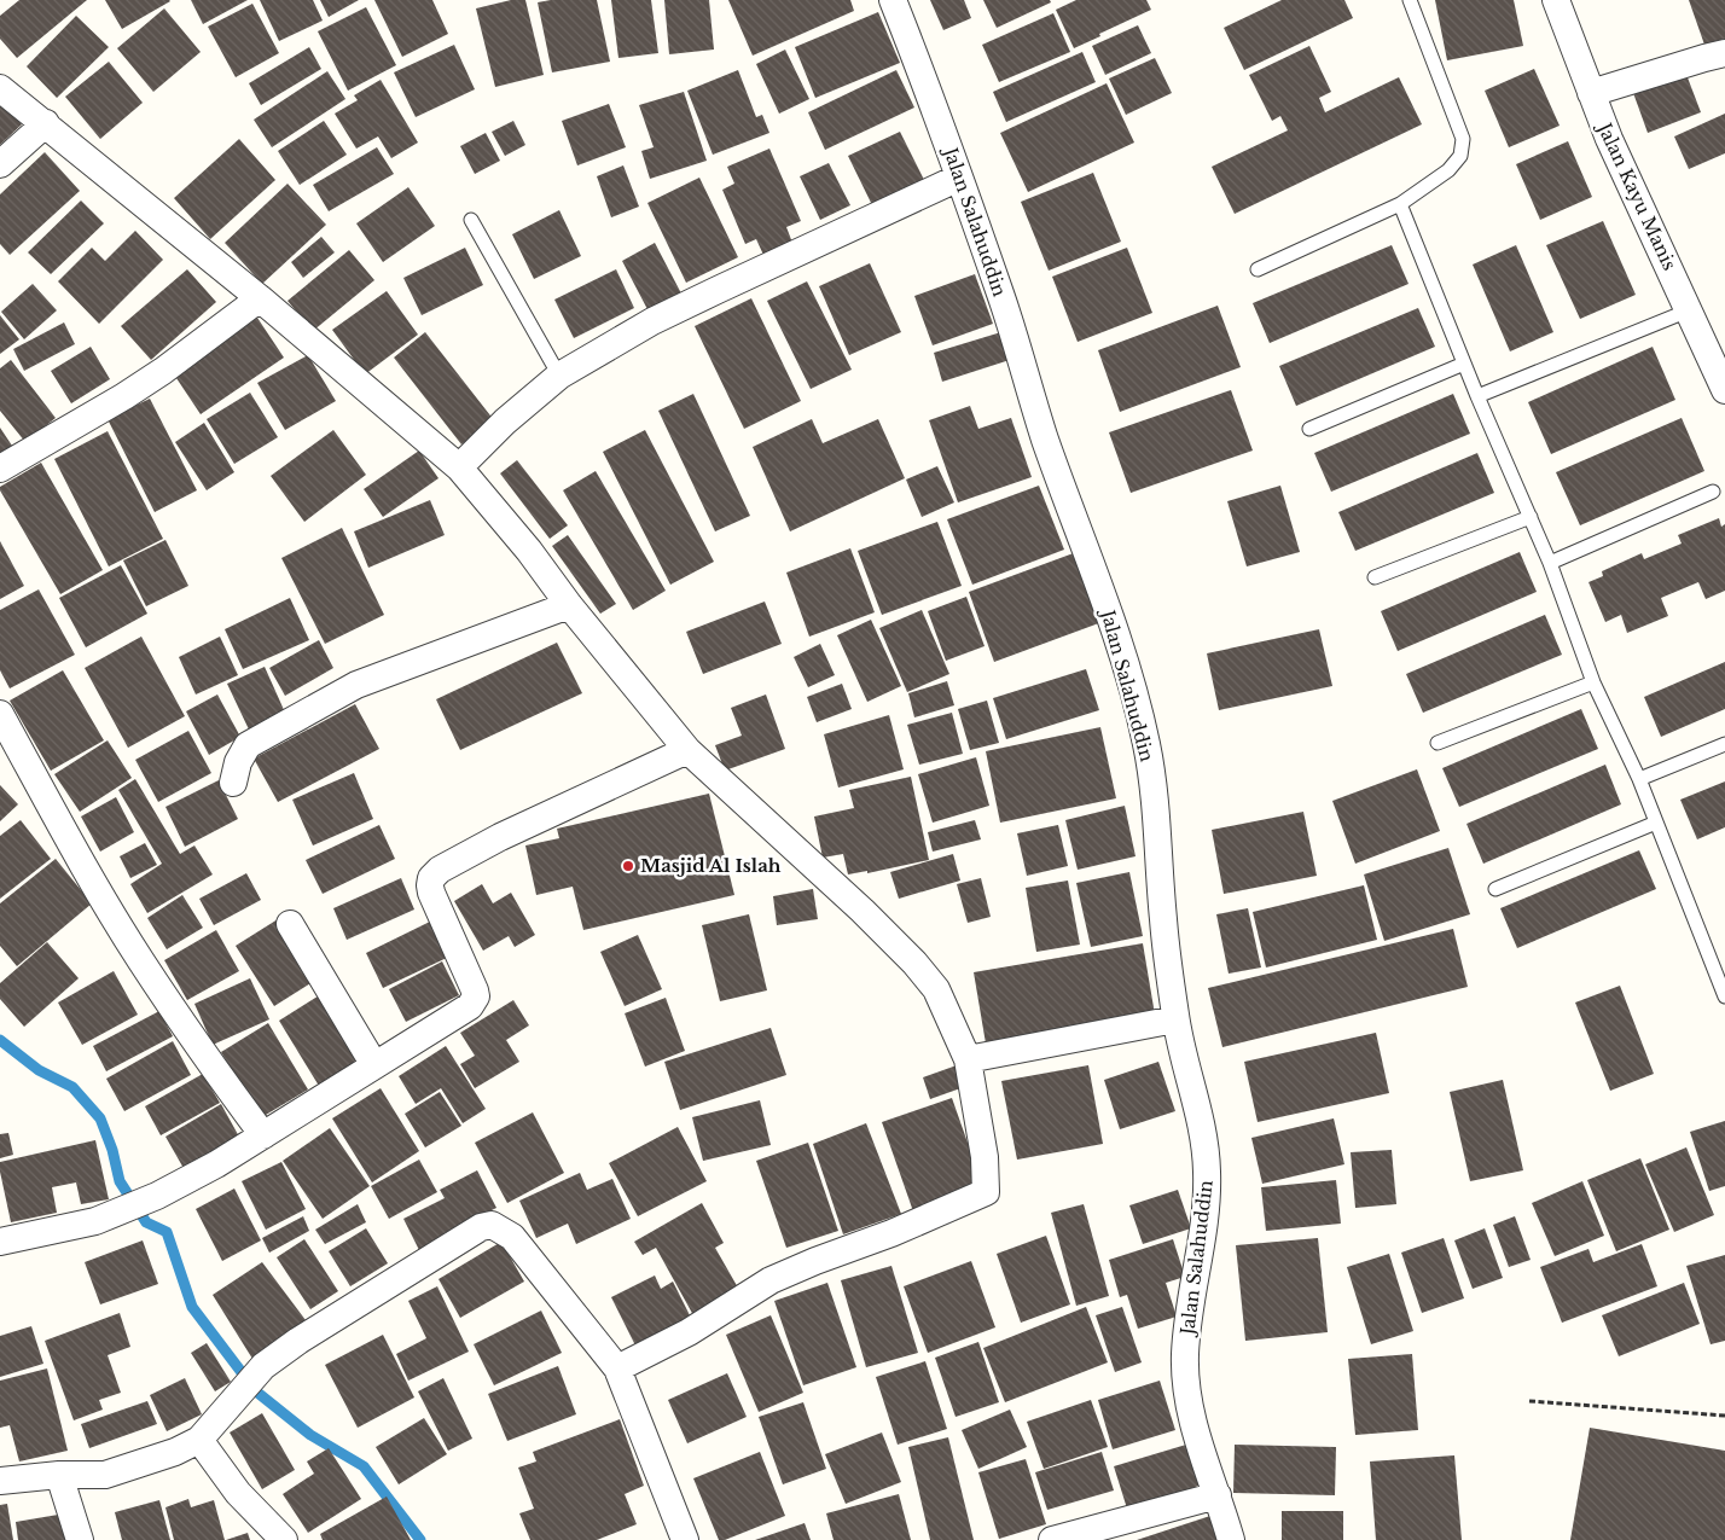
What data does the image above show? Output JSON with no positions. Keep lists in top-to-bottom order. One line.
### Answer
{"streets":{"street":["Jalan Kayu Manis","Jalan Salahuddin"]},"places":["Masjid Al Islah"]}
